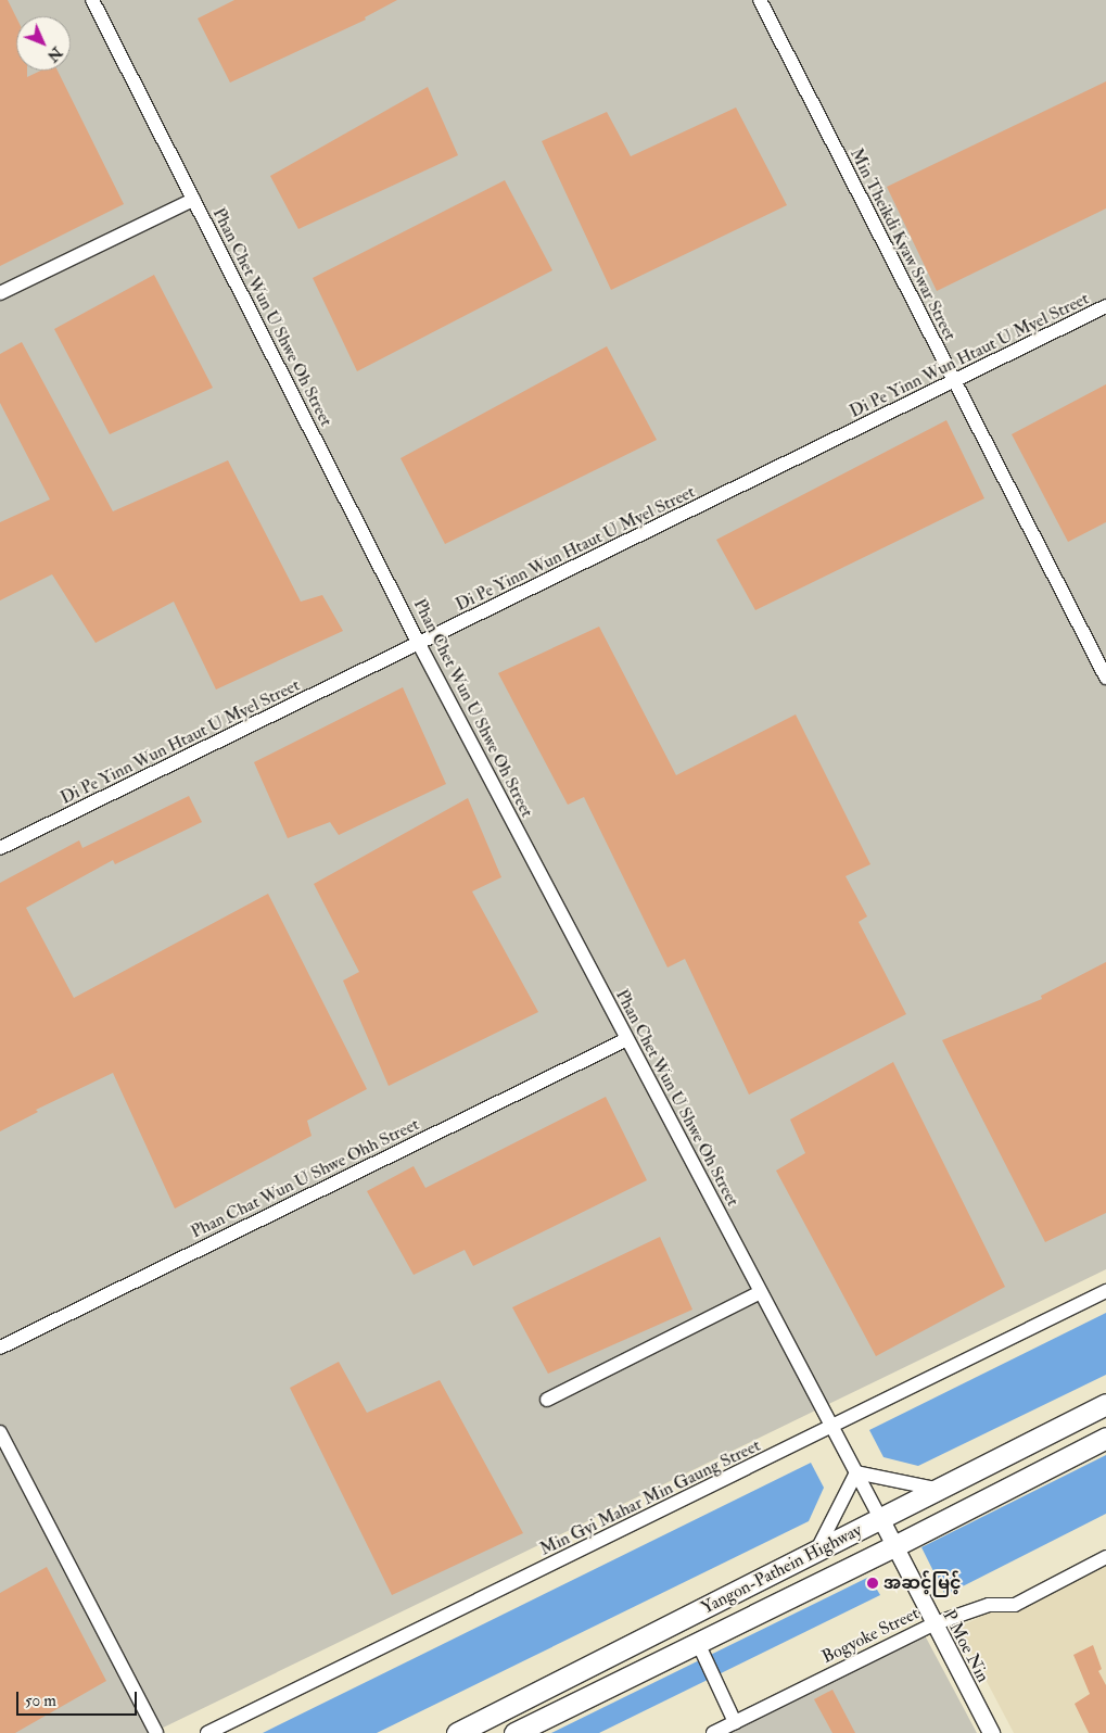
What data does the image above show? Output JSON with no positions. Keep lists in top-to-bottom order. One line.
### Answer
{"streets":{"main road":["Yangon-Pathein Highway"],"street":["Min Theikdi Kyaw Swar Street","Phan Chet Wun U Shwe Oh Street","Di Pe Yinn Wun Htaut U Myel Street","Phan Chat Wun U Shwe Ohh Street","Min Gyi Mahar Min Gaung Street","Bogyoke Street","P Moe Nin"]},"crossings":[["Min Theikdi Kyaw Swar Street","Di Pe Yinn Wun Htaut U Myel Street"],["Phan Chet Wun U Shwe Oh Street","Di Pe Yinn Wun Htaut U Myel Street"],["Phan Chet Wun U Shwe Oh Street","Phan Chat Wun U Shwe Ohh Street"],["Phan Chet Wun U Shwe Oh Street","Min Gyi Mahar Min Gaung Street"],["Phan Chet Wun U Shwe Oh Street","Yangon-Pathein Highway"],["Phan Chet Wun U Shwe Oh Street","P Moe Nin"],["Yangon-Pathein Highway","P Moe Nin"],["Bogyoke Street","P Moe Nin"]],"places":["အဆင့်မြင့်"],"scale_bar":"50 m","north":"bottom right"}
